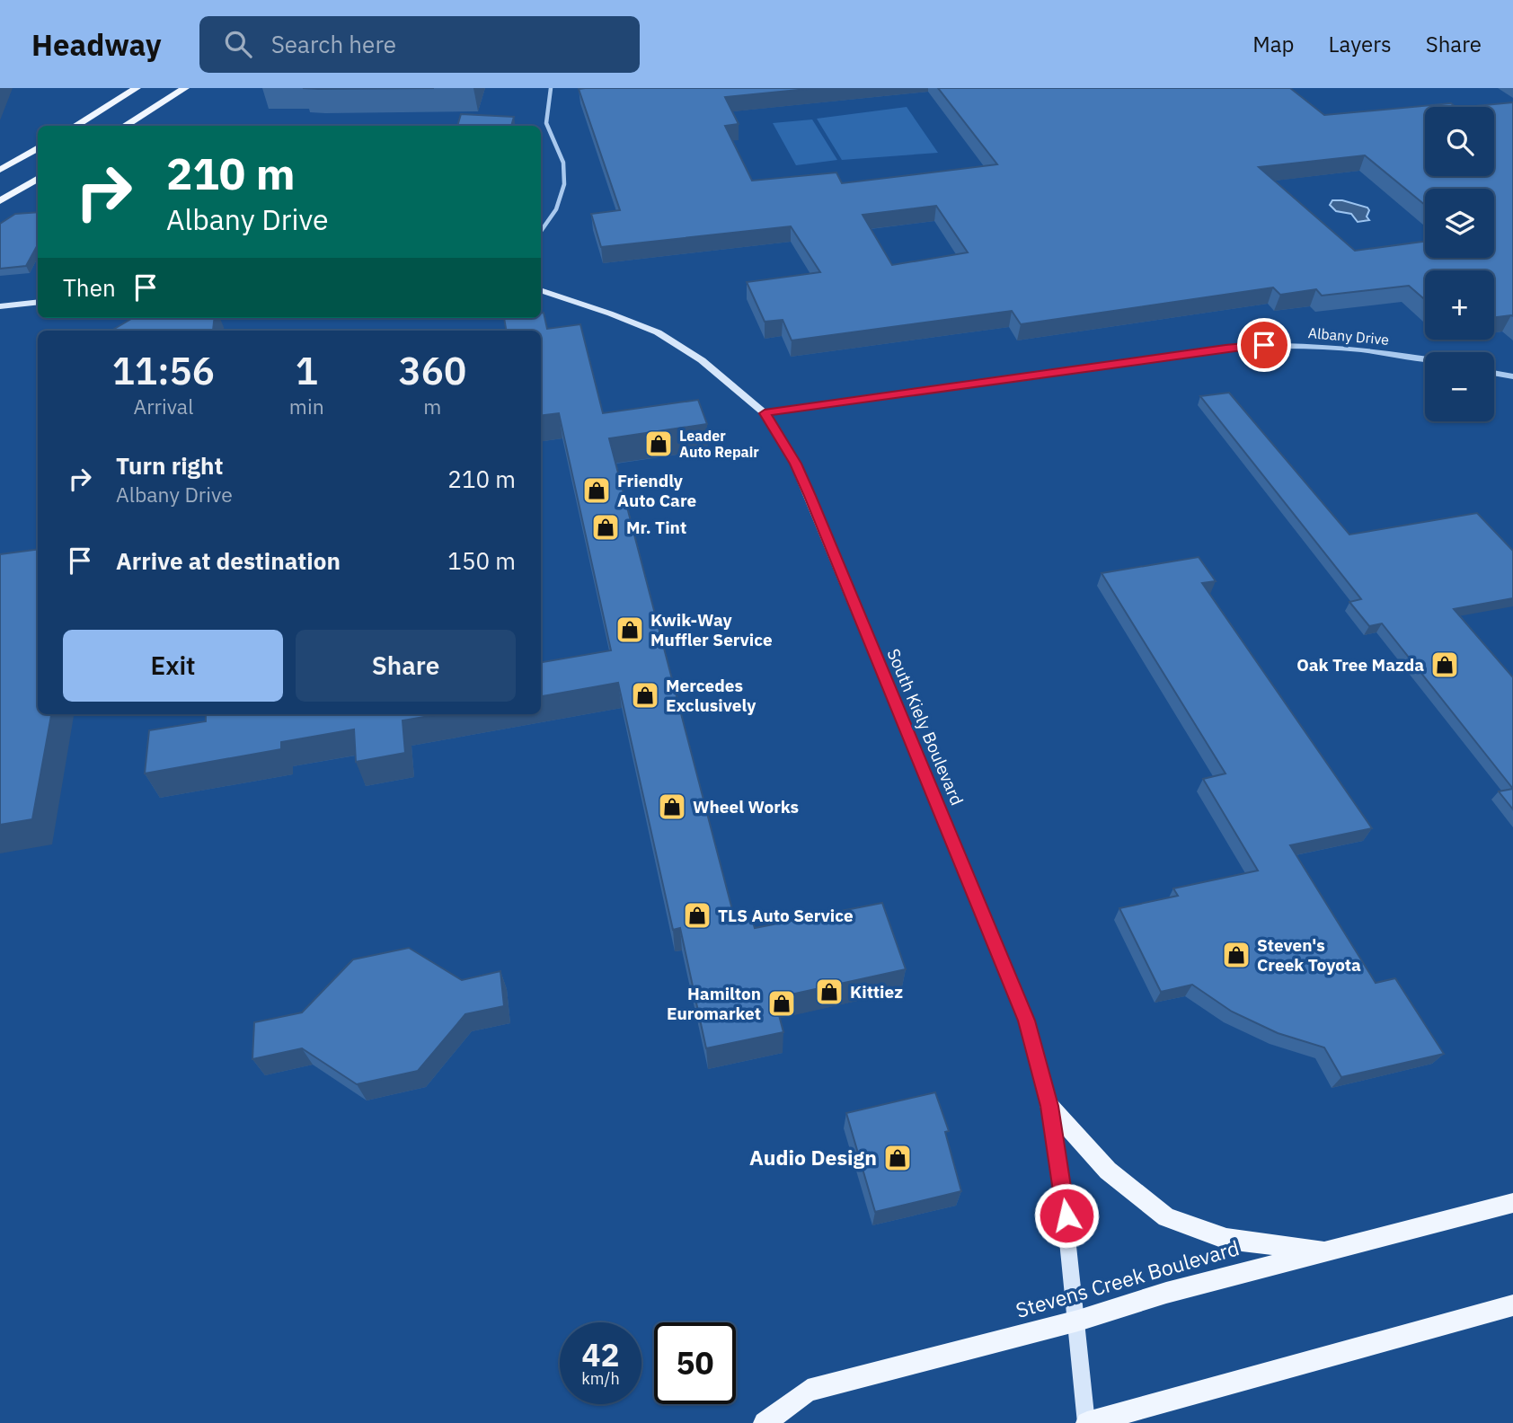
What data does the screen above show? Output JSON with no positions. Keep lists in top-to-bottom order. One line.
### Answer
{"streets":{"main road":["South Kiely Boulevard","Stevens Creek Boulevard"],"street":["Albany Drive"]},"crossings":[["Albany Drive","South Kiely Boulevard"],["South Kiely Boulevard","Stevens Creek Boulevard"]],"places":{"shop":["Leader Auto Repair","Friendly Auto Care","Mr. Tint","Kwik-Way Muffler Service","Oak Tree Mazda","Mercedes Exclusively","Wheel Works","TLS Auto Service","Steven's Creek Toyota","Kittiez","Hamilton Euromarket","Audio Design"]},"page":{"header":"Headway","search":"Search here","nav":["Map","Layers","Share"],"map_buttons":["+","−"],"turn":["210 m","Albany Drive"],"then":"Then","eta":["11:56","Arrival","1","min","360","m"],"list":[{"name":"Turn right","note":"Albany Drive","value":"210 m"},{"name":"Arrive at destination","value":"150 m"}],"buttons":["Exit","Share"],"speed":"42 km/h","limit":"50"}}
